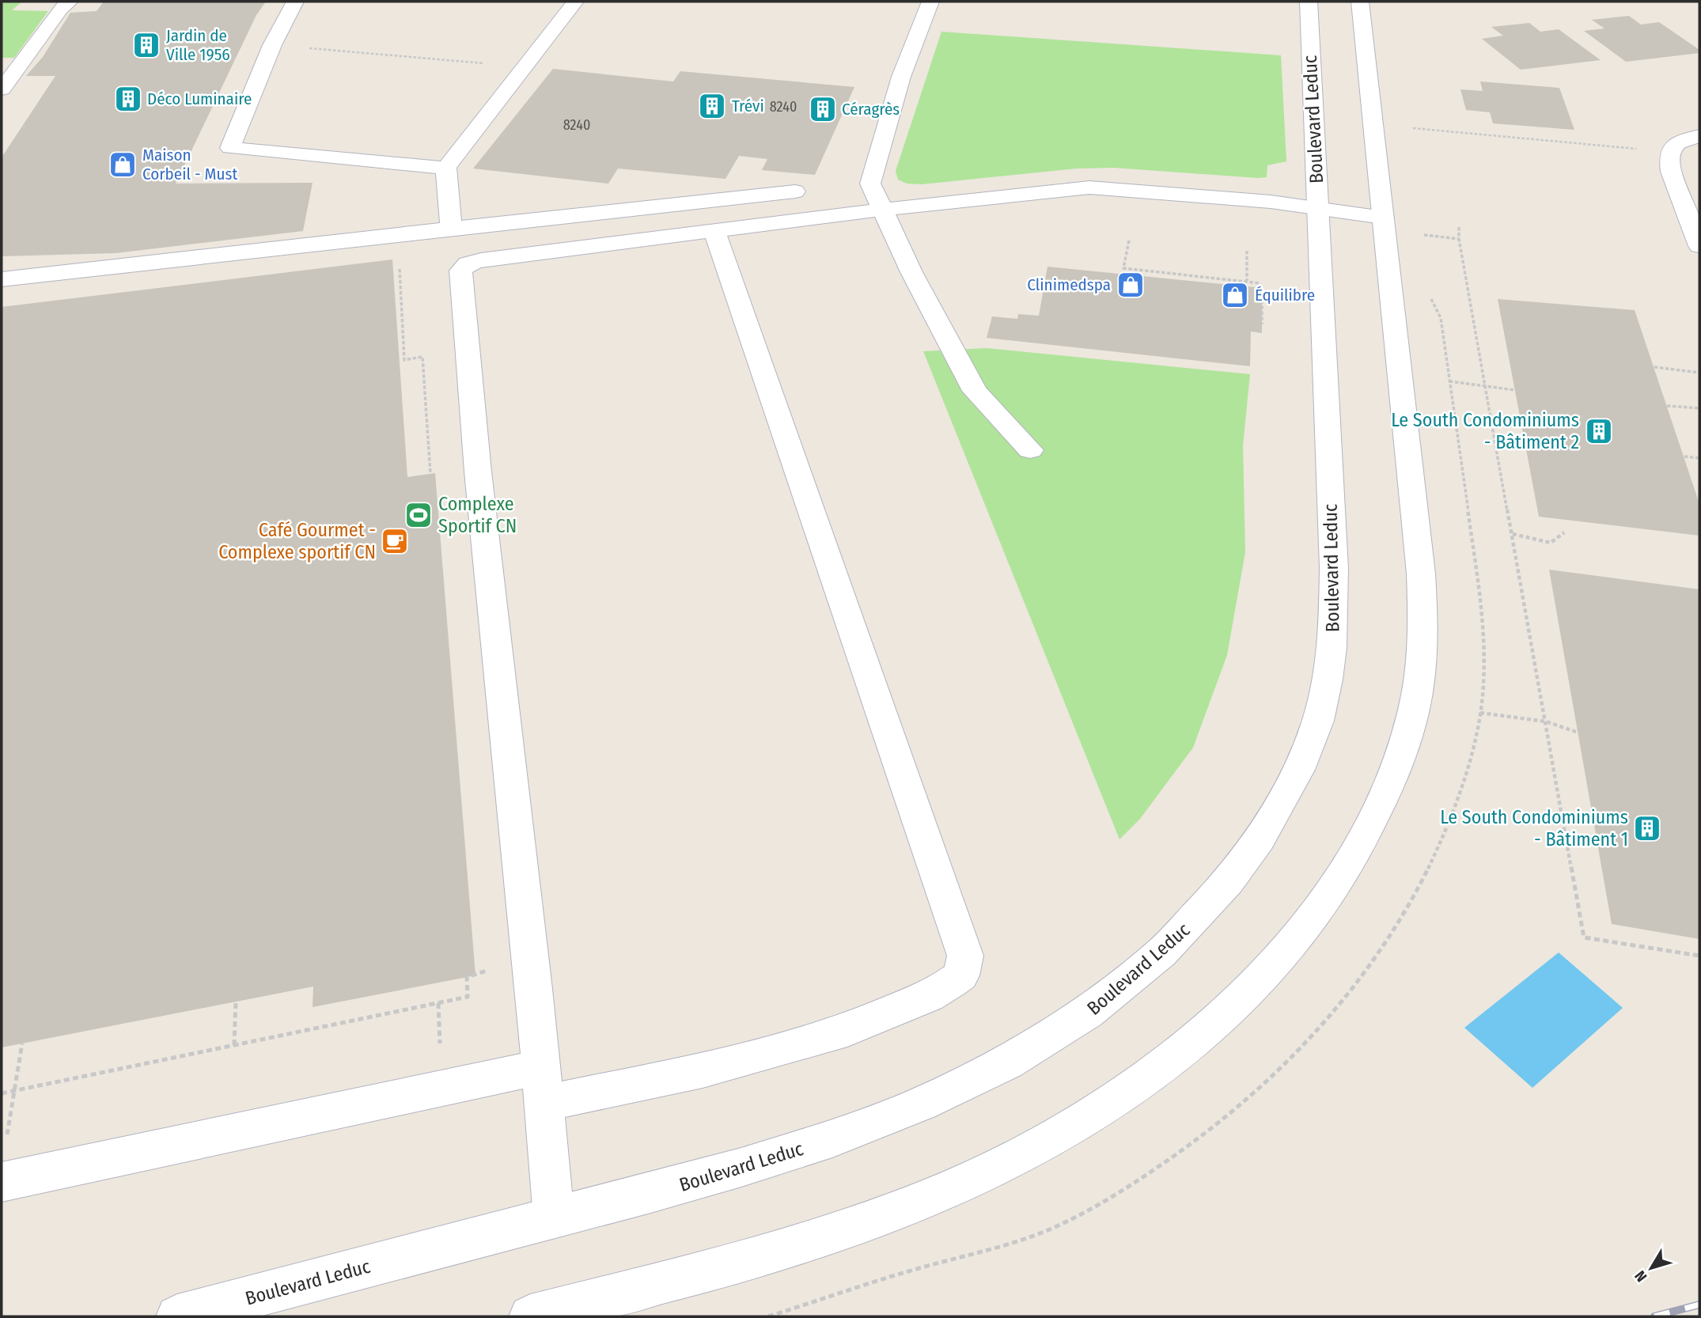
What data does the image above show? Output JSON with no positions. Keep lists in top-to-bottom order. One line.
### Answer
{"streets":{"street":["Boulevard Leduc"]},"places":{"building":["Jardin de Ville 1956","Déco Luminaire","Trévi","Céragrès","Le South Condominiums - Bâtiment 2","Le South Condominiums - Bâtiment 1"],"shop":["Maison Corbeil - Must","Clinimedspa","Équilibre"],"sports":["Complexe Sportif CN"],"cafe":["Café Gourmet - Complexe sportif CN"]},"house_numbers":["8240","8240"],"north":"bottom left"}
